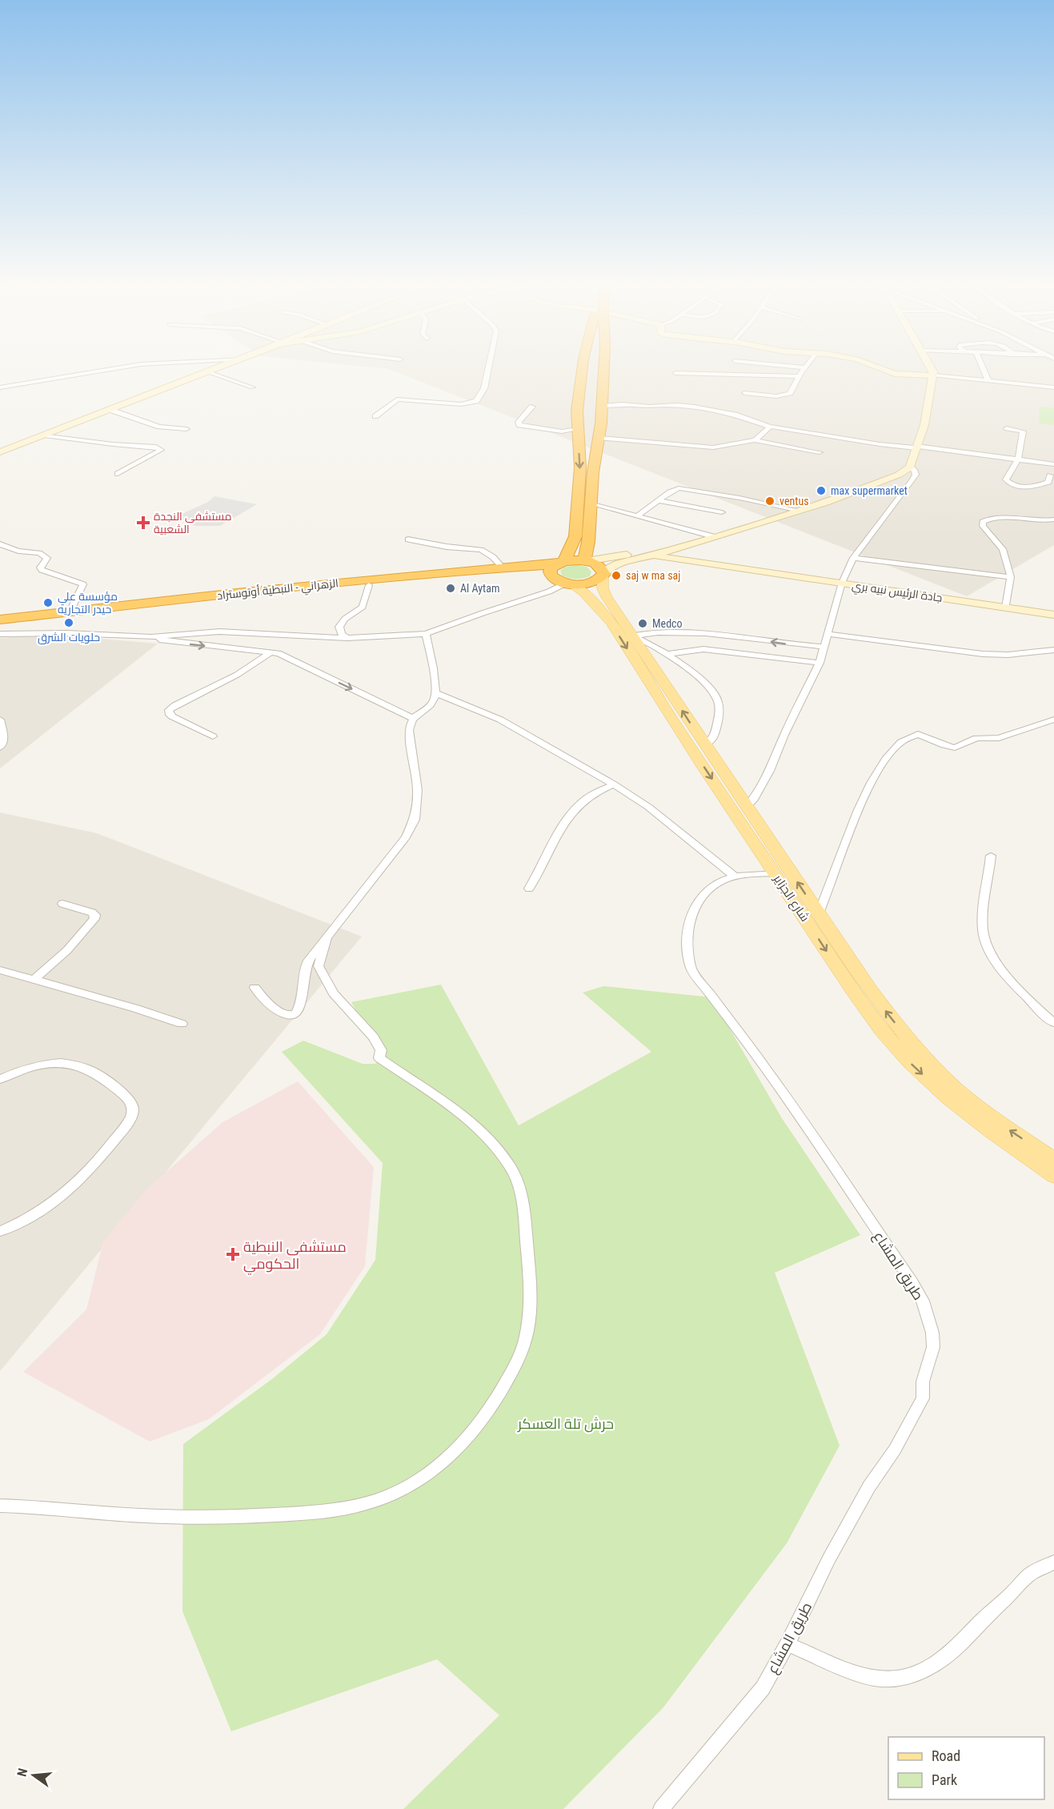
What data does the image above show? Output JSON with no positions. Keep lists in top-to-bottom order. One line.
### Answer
{"streets":{"highway":["الزهراني - النبطية أوتوستراد"],"main road":["شارع الجزاير"],"street":["جادة الرئيس نبيه بري","طريق المشاع"]},"crossings":[["شارع الجزاير","طريق المشاع"]],"parks":["حرش تلة العسكر"],"places":{"other":["max supermarket","ventus","saj w ma saj","Al Aytam","مؤسسة علي حيدر التجاريه","حلويات الشرق","Medco"],"health":["مستشفى النجدة الشعبية","مستشفى النبطية الحكومي"]},"legend":["Road","Park"],"north":"left"}
